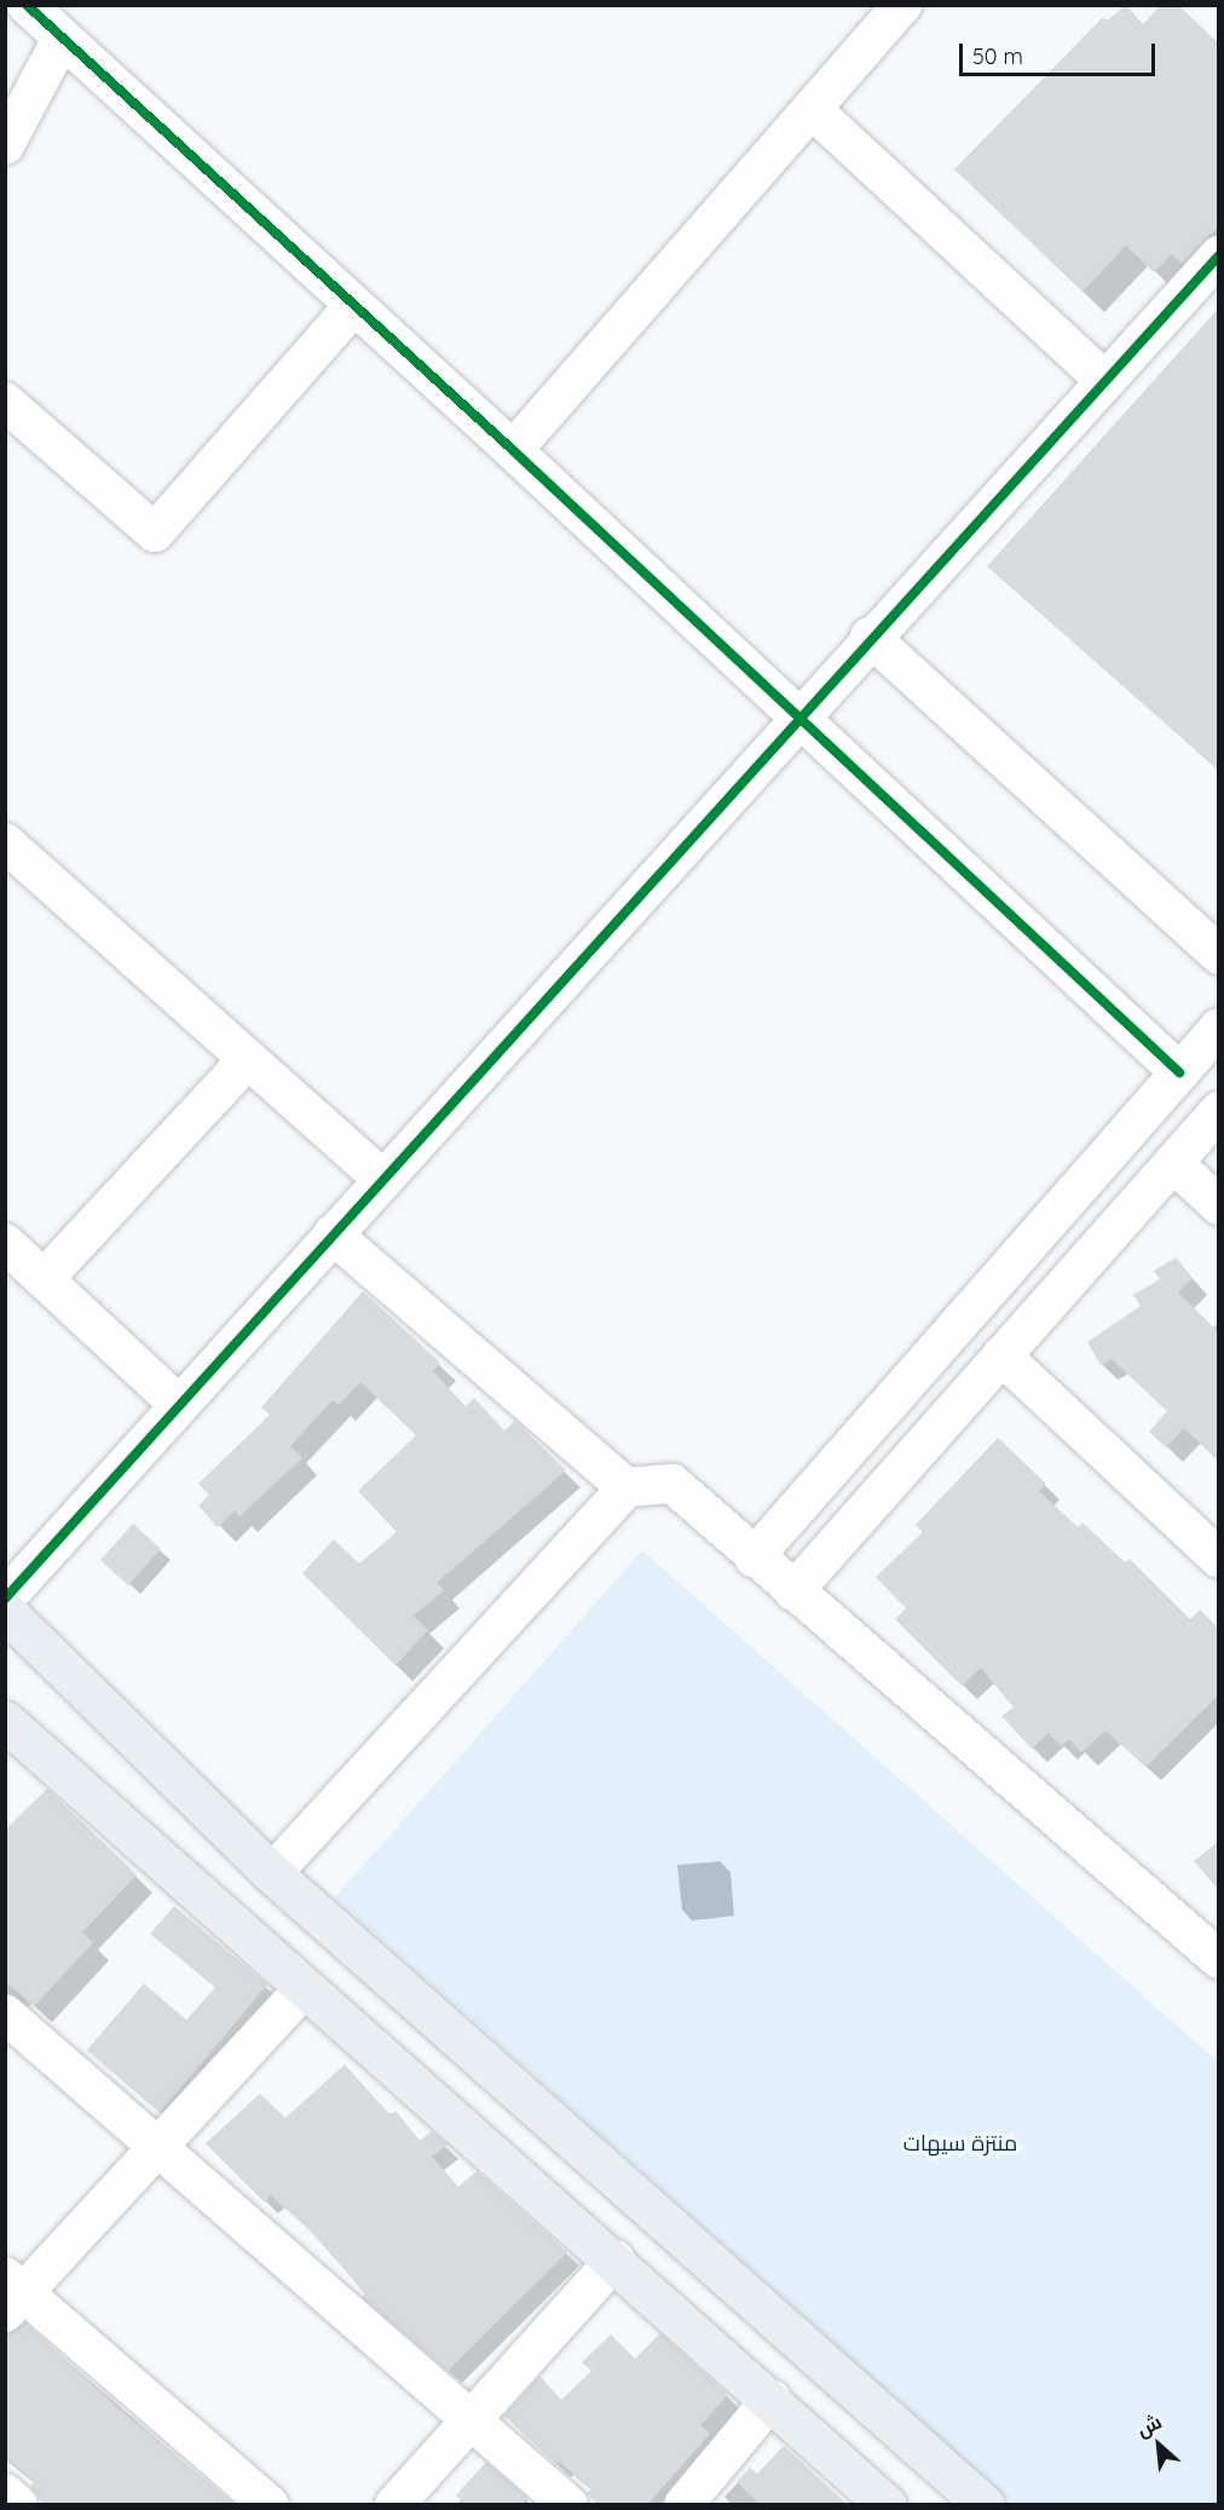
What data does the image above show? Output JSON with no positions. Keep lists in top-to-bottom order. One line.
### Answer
{"parks":["منتزة سيهات"],"scale_bar":"50 m","north":"top left"}
